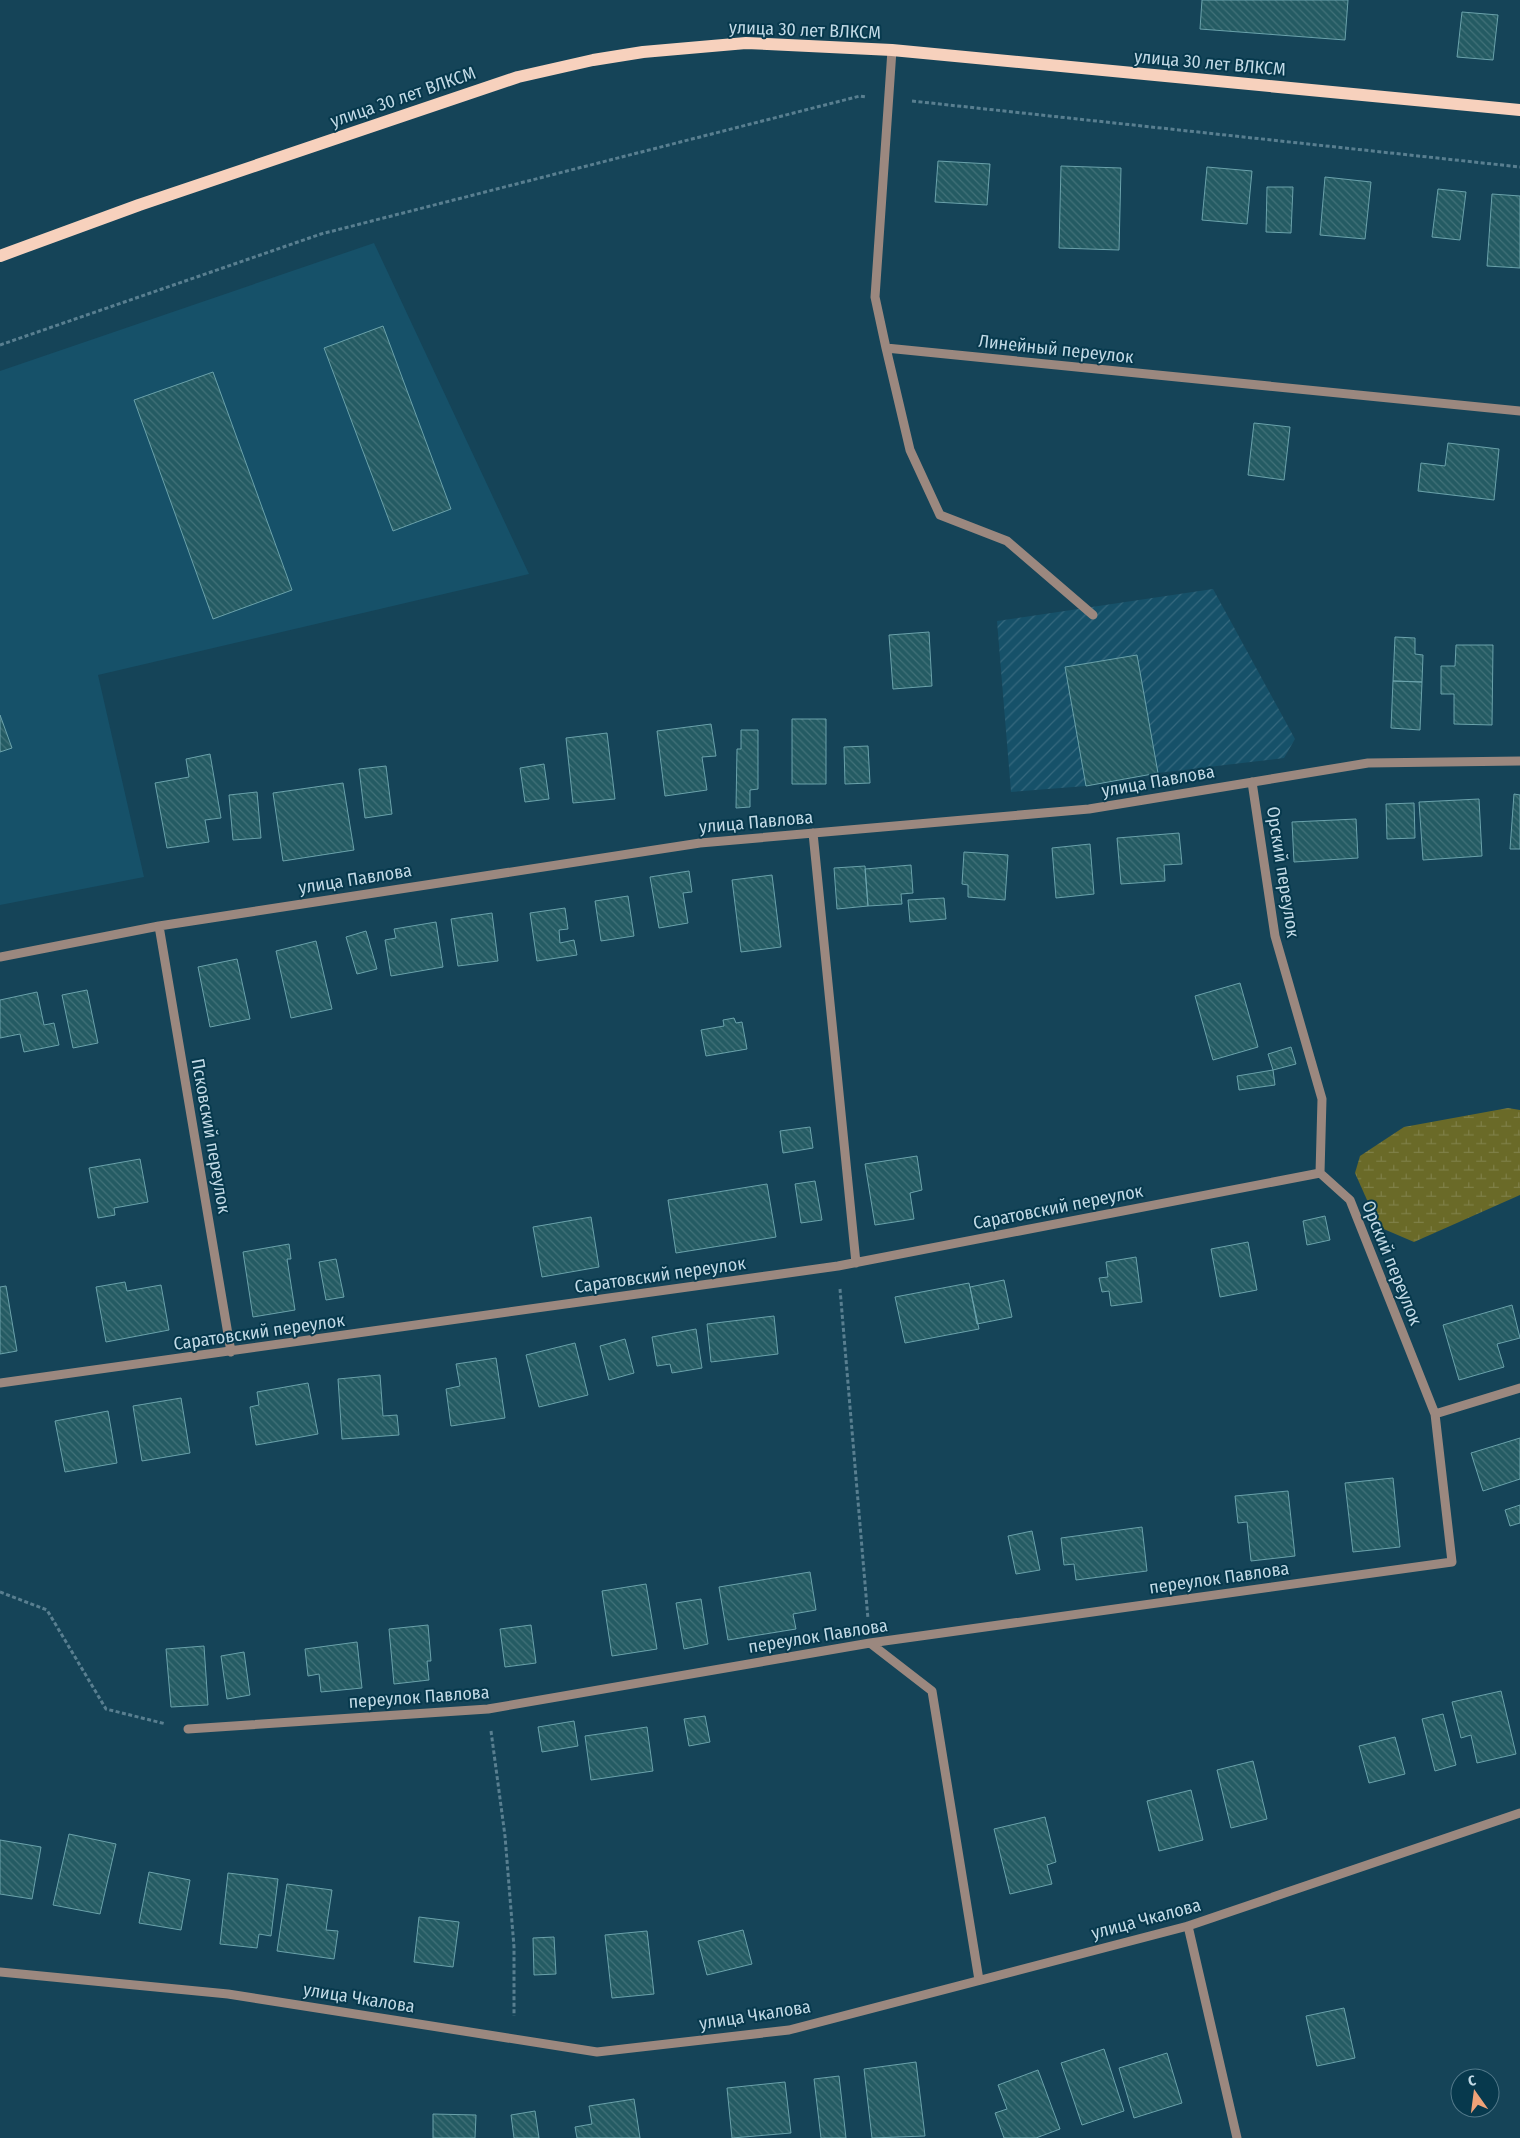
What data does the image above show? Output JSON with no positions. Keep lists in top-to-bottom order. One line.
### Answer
{"streets":{"main road":["улица 30 лет ВЛКСМ"],"street":["Линейный переулок","улица Павлова","Орский переулок","Псковский переулок","Саратовский переулок","переулок Павлова","улица Чкалова"]},"crossings":[["улица Павлова","Орский переулок"],["улица Павлова","Псковский переулок"],["Орский переулок","Саратовский переулок"],["Орский переулок","переулок Павлова"],["Псковский переулок","Саратовский переулок"]],"north":"top"}
